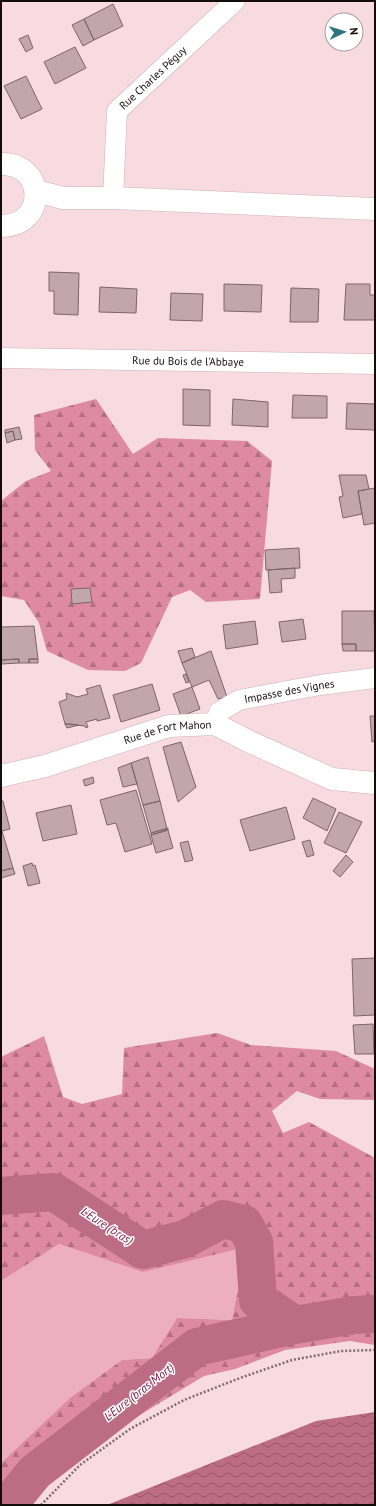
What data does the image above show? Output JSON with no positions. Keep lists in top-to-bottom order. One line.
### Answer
{"streets":{"street":["Rue Charles Péguy","Rue du Bois de l'Abbaye","Impasse des Vignes","Rue de Fort Mahon"]},"crossings":[["Impasse des Vignes","Rue de Fort Mahon"]],"water":["L'Eure (bras)","L'Eure (bras Mort)"],"north":"right"}
